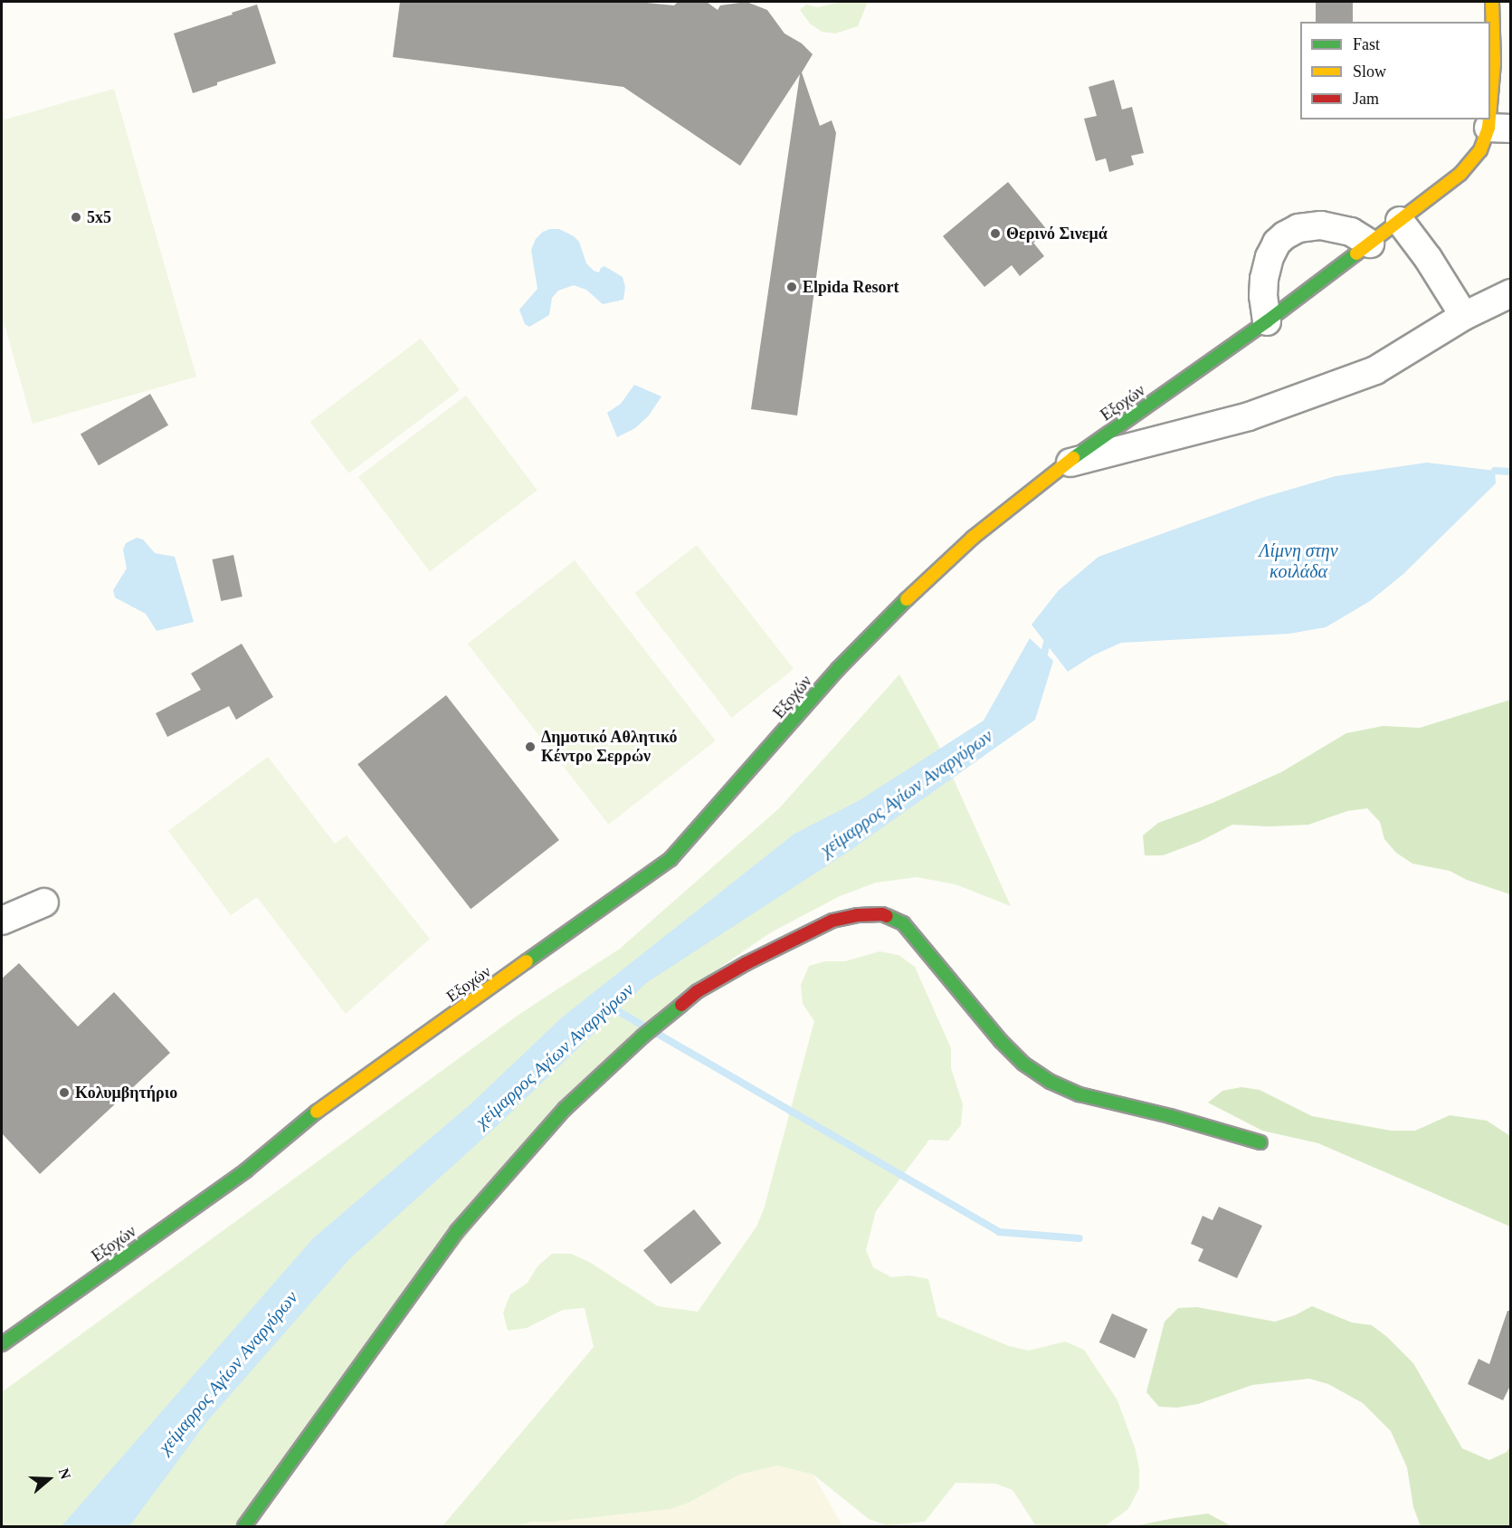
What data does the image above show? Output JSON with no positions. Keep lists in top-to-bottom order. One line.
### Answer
{"streets":{"main road":["Εξοχών"]},"water":["Λίμνη στην κοιλάδα","χείμαρρος Αγίων Αναργύρων"],"places":["5x5","Θερινό Σινεμά","Elpida Resort","Δημοτικό Αθλητικό Κέντρο Σερρών","Κολυμβητήριο"],"legend":["Fast","Slow","Jam"],"north":"right"}
